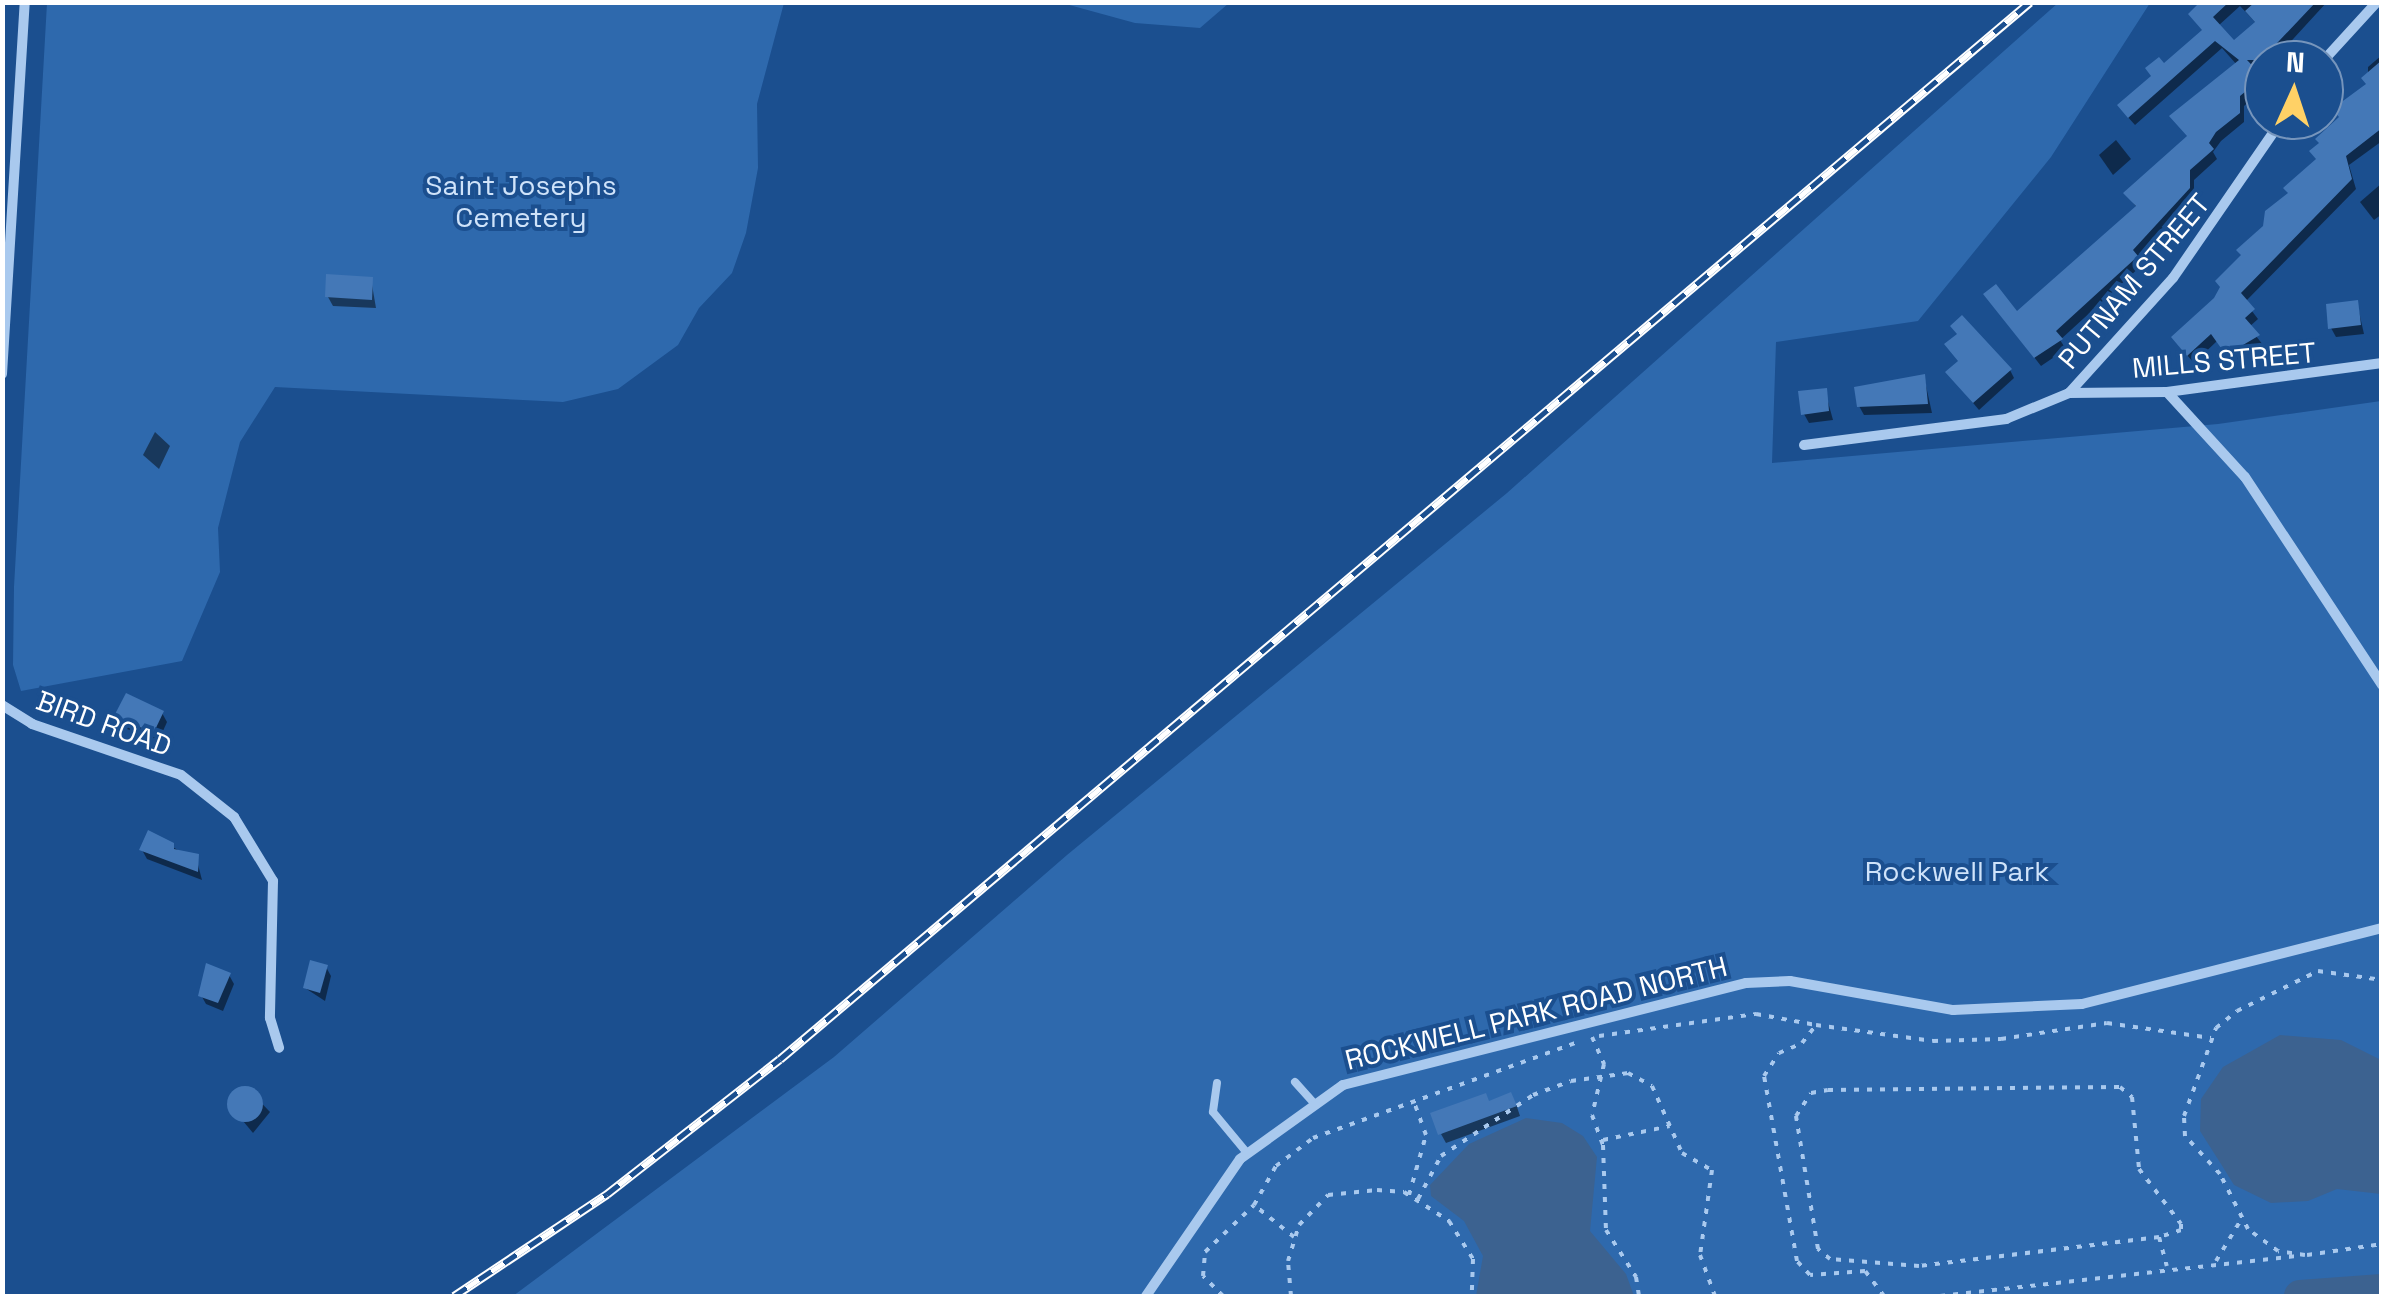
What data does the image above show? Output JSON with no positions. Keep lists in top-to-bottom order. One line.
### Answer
{"streets":{"street":["PUTNAM STREET","MILLS STREET","BIRD ROAD","ROCKWELL PARK ROAD NORTH"]},"crossings":[["PUTNAM STREET","MILLS STREET"]],"parks":["Saint Josephs Cemetery","Rockwell Park"],"north":"top"}
